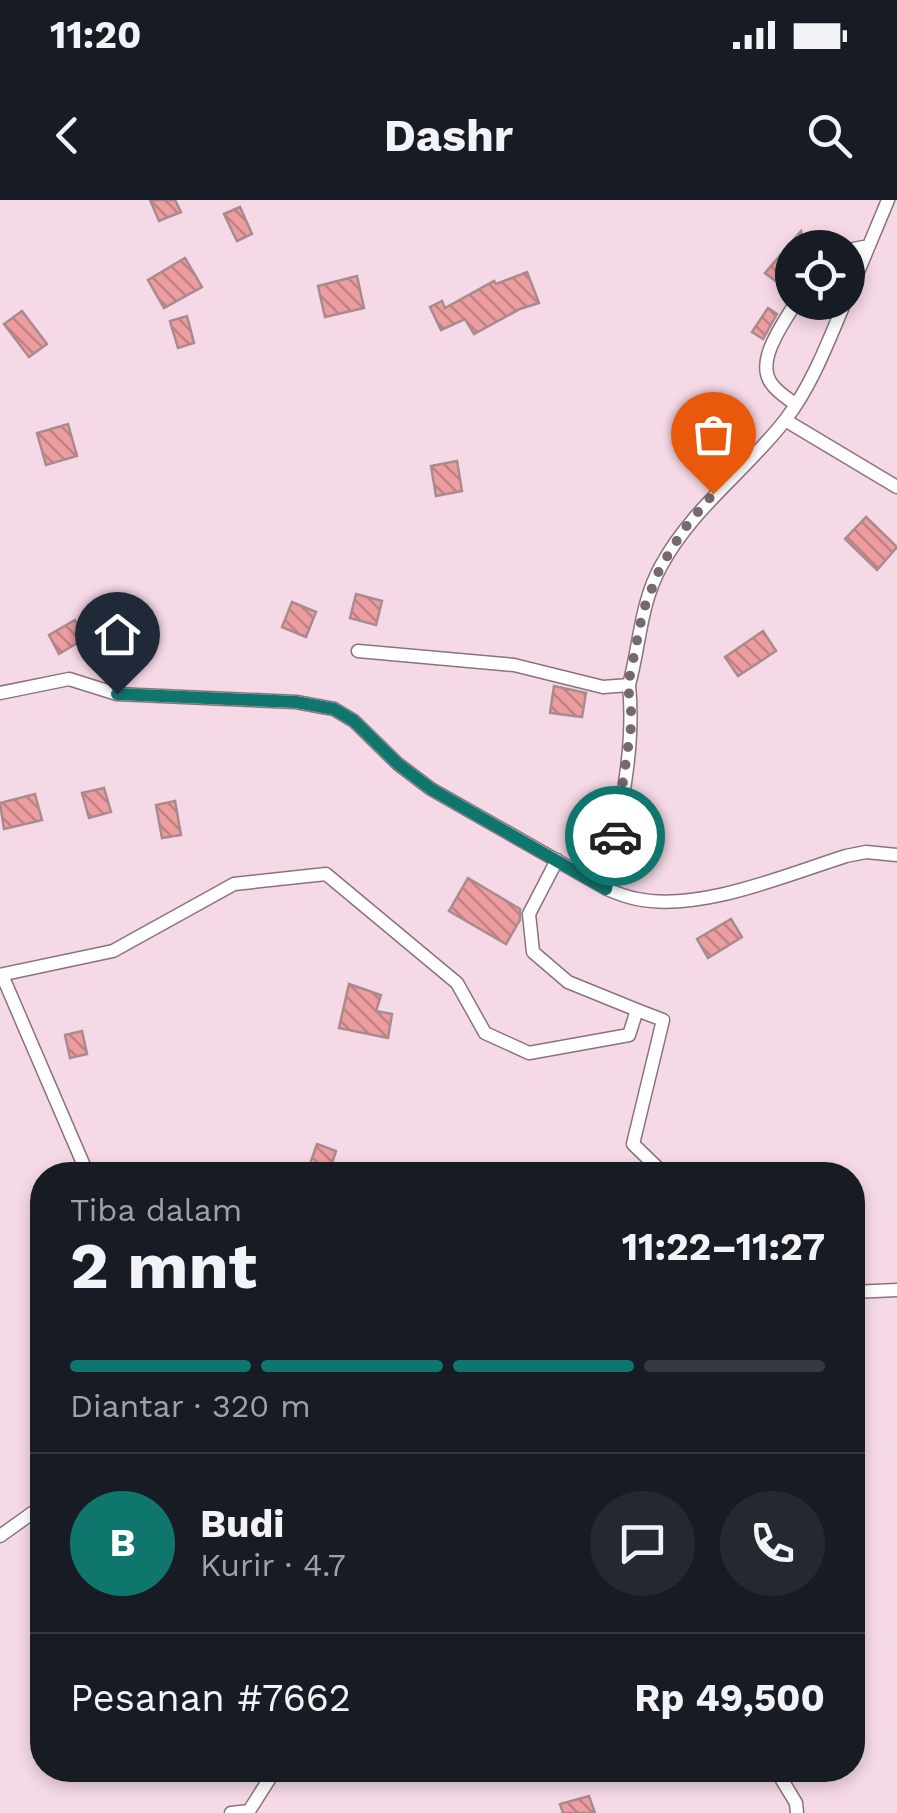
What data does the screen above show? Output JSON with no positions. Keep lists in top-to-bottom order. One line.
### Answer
{"page":{"status":"11:20","header":"Dashr","heading":["2 mnt","Tiba dalam","11:22–11:27"],"panel":["Budi","Kurir · 4.7","Pesanan #7662","Rp 49,500"],"bar":"Diantar · 320 m","round":"B"}}
